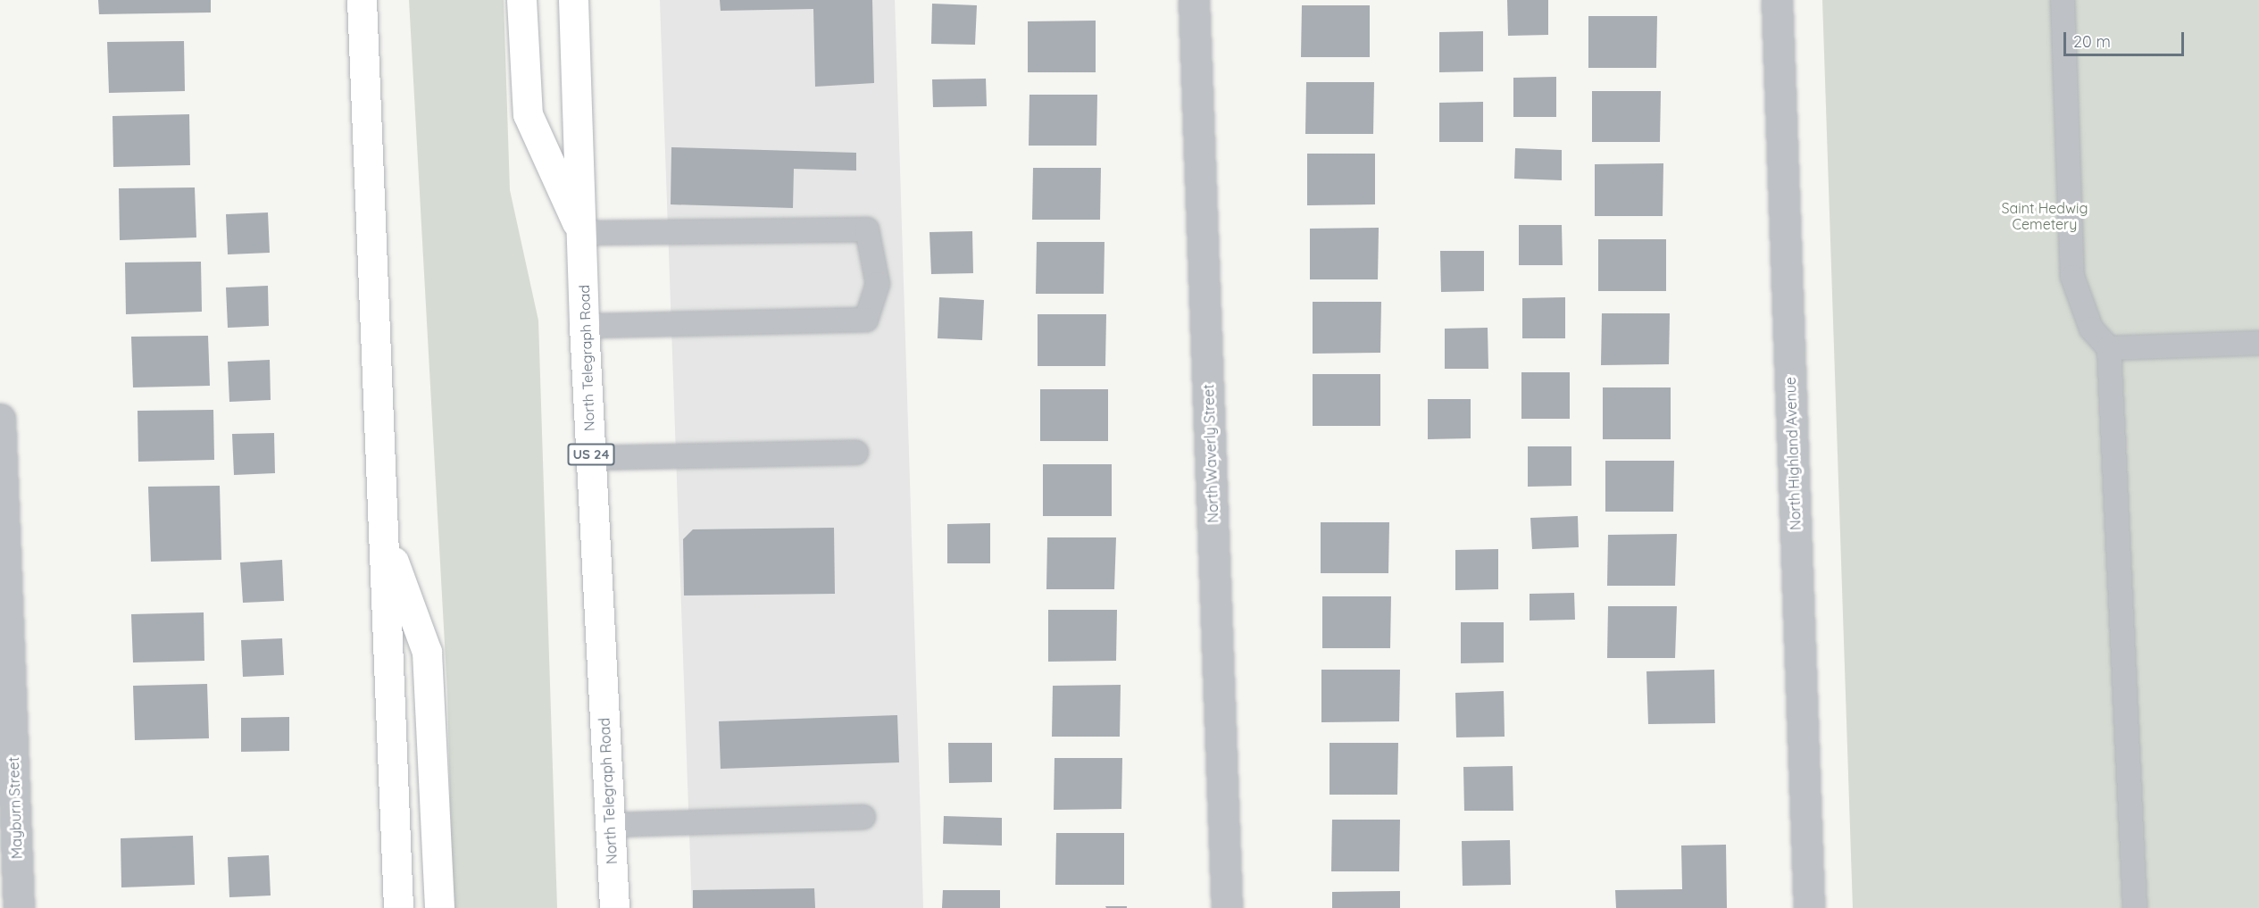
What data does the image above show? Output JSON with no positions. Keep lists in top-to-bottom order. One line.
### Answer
{"streets":{"main road":["North Telegraph Road","US 24"],"street":["North Waverly Street","North Highland Avenue","Mayburn Street"]},"parks":["Saint Hedwig Cemetery"],"scale_bar":"20 m"}
